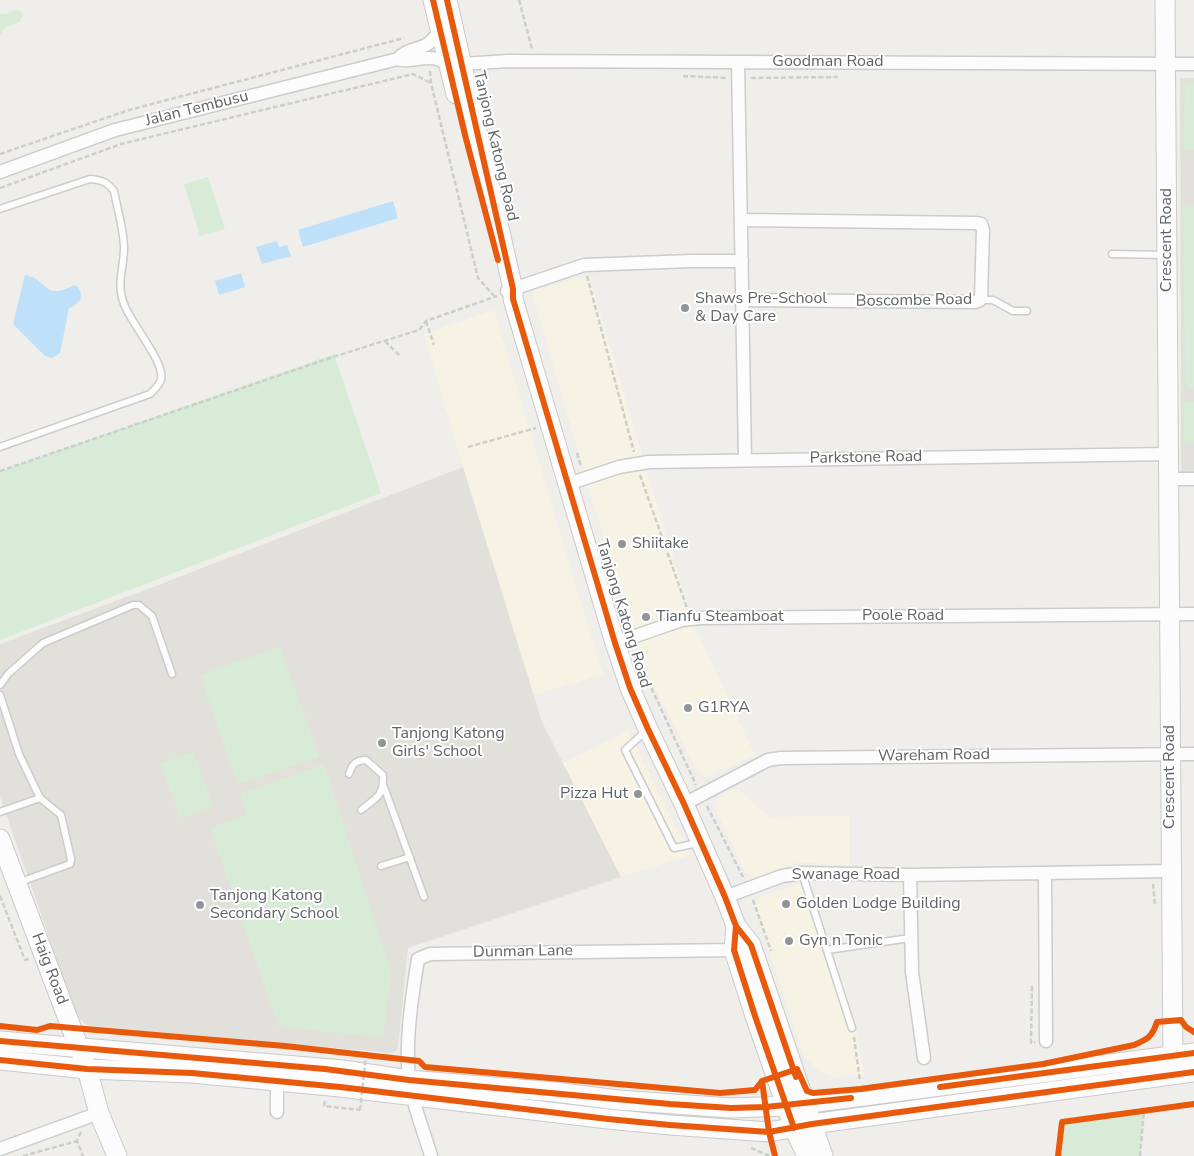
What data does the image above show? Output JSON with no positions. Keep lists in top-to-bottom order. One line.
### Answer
{"streets":{"street":["Goodman Road","Jalan Tembusu","Tanjong Katong Road","Crescent Road","Boscombe Road","Parkstone Road","Poole Road","Wareham Road","Swanage Road","Dunman Lane","Haig Road"]},"crossings":[["Goodman Road","Jalan Tembusu"],["Goodman Road","Tanjong Katong Road"],["Goodman Road","Crescent Road"],["Tanjong Katong Road","Parkstone Road"],["Tanjong Katong Road","Poole Road"],["Tanjong Katong Road","Wareham Road"],["Tanjong Katong Road","Swanage Road"],["Tanjong Katong Road","Dunman Lane"],["Crescent Road","Parkstone Road"],["Crescent Road","Poole Road"],["Crescent Road","Wareham Road"],["Crescent Road","Swanage Road"]],"places":["Shaws Pre-School & Day Care","Shiitake","Tianfu Steamboat","G1RYA","Tanjong Katong Girls' School","Pizza Hut","Golden Lodge Building","Tanjong Katong Secondary School","Gyn n Tonic"]}
